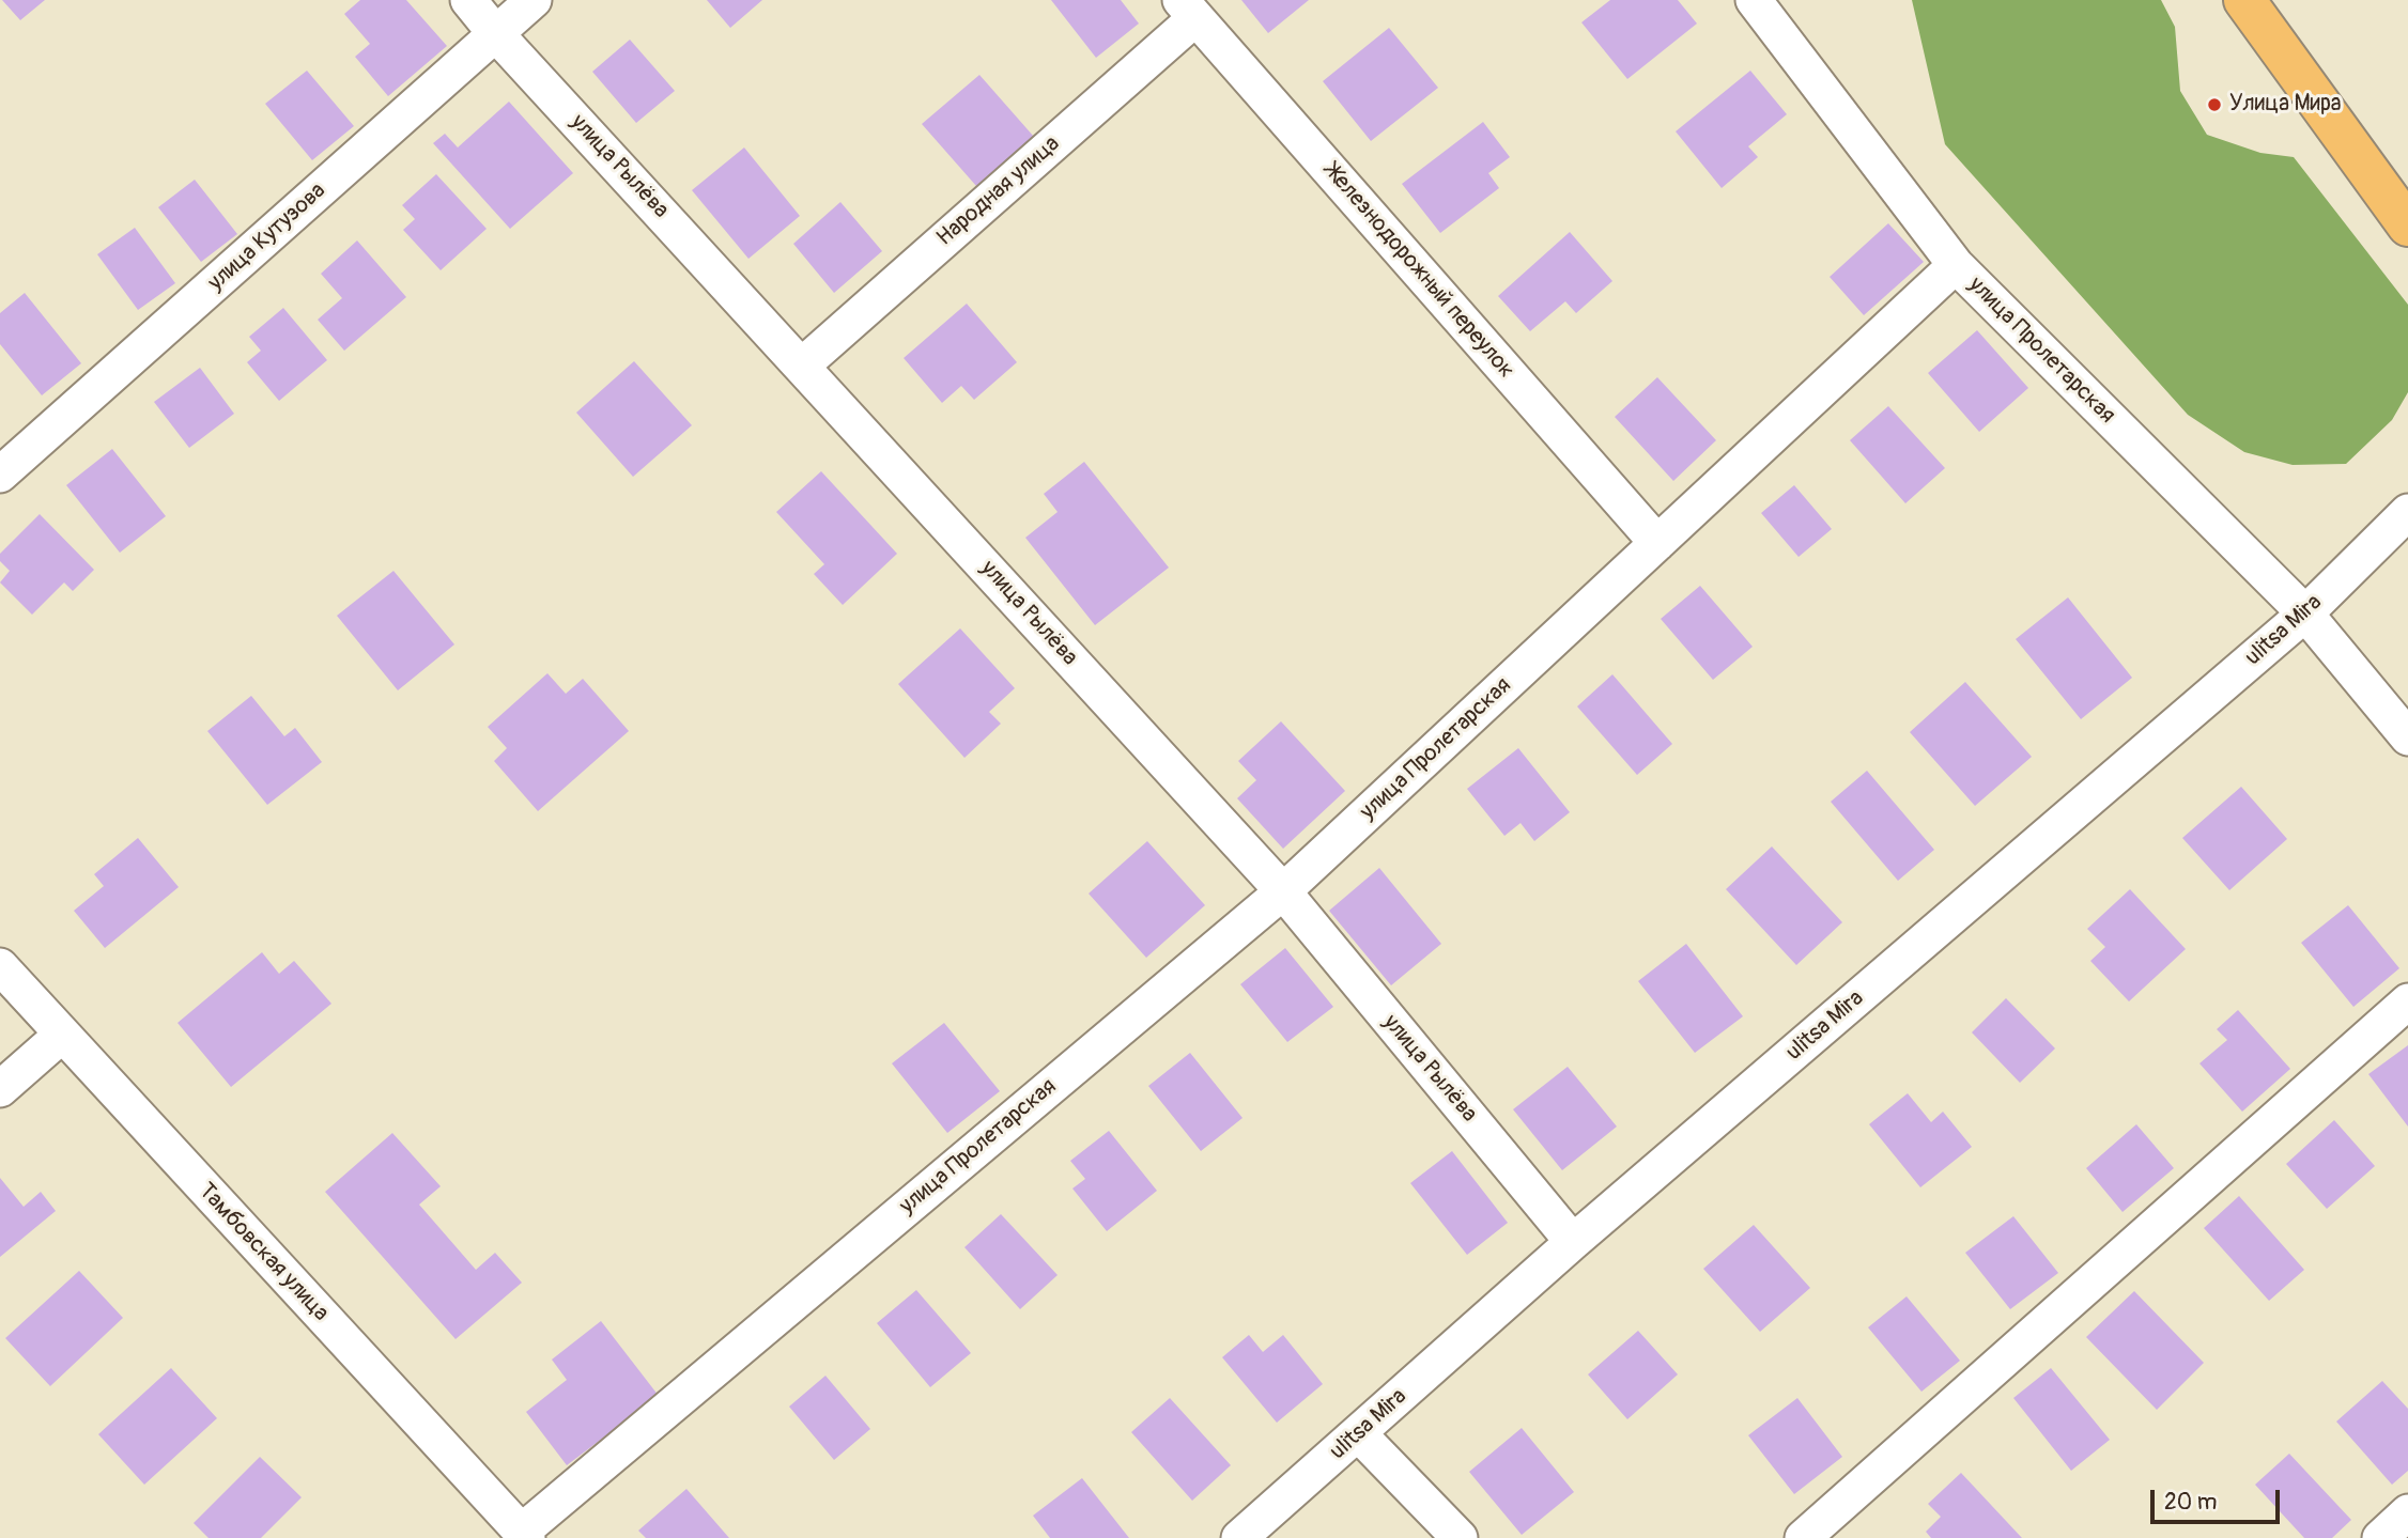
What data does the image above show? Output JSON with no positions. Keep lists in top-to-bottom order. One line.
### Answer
{"streets":{"street":["улица Рылёва","Народная улица","улица Кутузова","Железнодорожный переулок","улица Пролетарская","ulitsa Mira","Тамбовская улица"]},"crossings":[["улица Рылёва","Народная улица"],["улица Рылёва","улица Кутузова"],["улица Рылёва","улица Пролетарская"],["улица Рылёва","ulitsa Mira"],["Народная улица","Железнодорожный переулок"],["Железнодорожный переулок","улица Пролетарская"],["улица Пролетарская","ulitsa Mira"],["улица Пролетарская","Тамбовская улица"]],"places":["Улица Мира"],"scale_bar":"20 m"}
